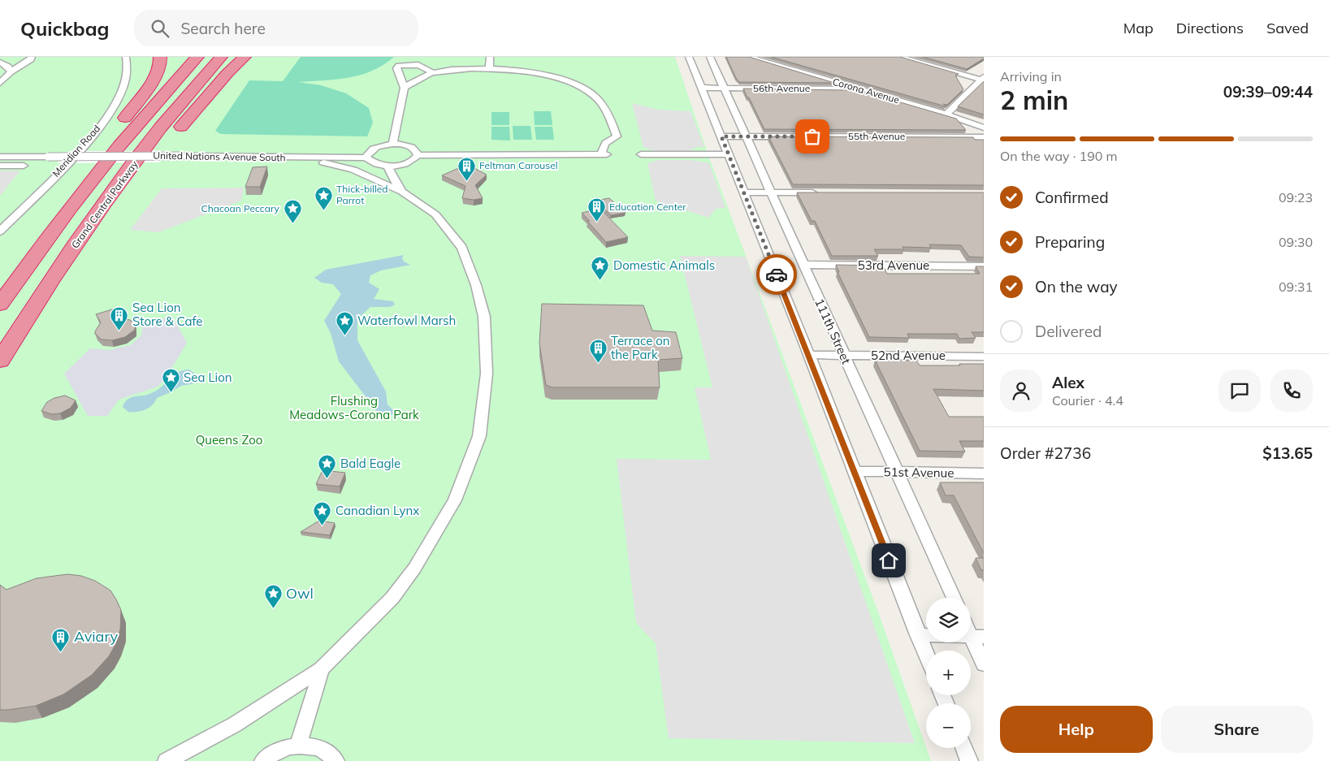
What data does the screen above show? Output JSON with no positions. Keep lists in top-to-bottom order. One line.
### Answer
{"streets":{"highway":["Grand Central Parkway"],"street":["56th Avenue","Corona Avenue","55th Avenue","Meridian Road","United Nations Avenue South","53rd Avenue","111th Street","52nd Avenue","51st Avenue"]},"crossings":[["56th Avenue","Corona Avenue"],["56th Avenue","111th Street"],["55th Avenue","111th Street"],["53rd Avenue","111th Street"],["111th Street","52nd Avenue"],["111th Street","51st Avenue"]],"parks":["Flushing Meadows-Corona Park","Queens Zoo"],"places":{"building":["Feltman Carousel","Education Center","Sea Lion Store & Cafe","Terrace on the Park","Aviary"],"place":["Thick-billed Parrot","Chacoan Peccary","Domestic Animals","Waterfowl Marsh","Sea Lion","Bald Eagle","Canadian Lynx","Owl"]},"page":{"header":"Quickbag","search":"Search here","nav":["Map","Directions","Saved"],"heading":["2 min","Arriving in","09:39–09:44"],"panel":["Alex","Courier · 4.4","Order #2736","$13.65"],"bar":"On the way · 190 m","list":[["Confirmed","09:23"],["Preparing","09:30"],["On the way","09:31"],"Delivered"],"map_buttons":["+","−"],"buttons":["Help","Share"]}}
